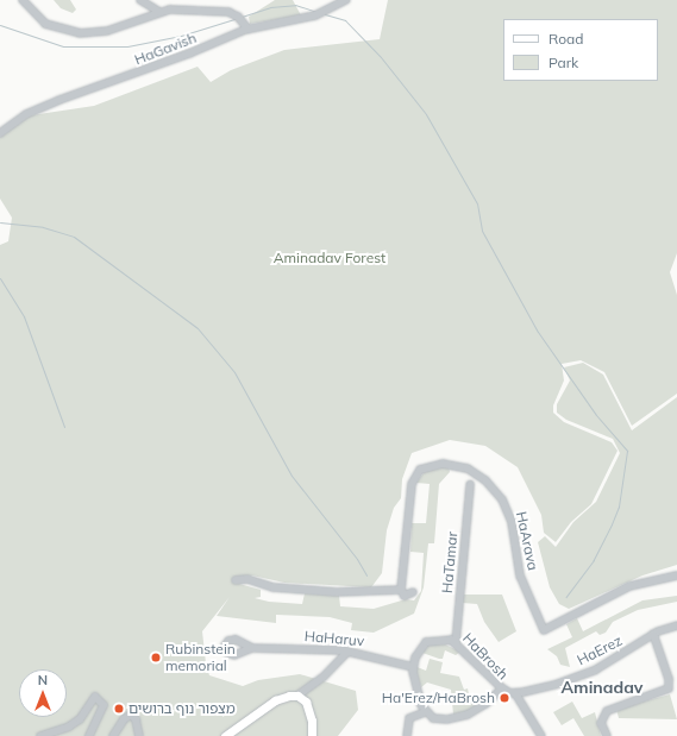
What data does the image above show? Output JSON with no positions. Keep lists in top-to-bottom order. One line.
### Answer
{"streets":{"street":["HaGavish","HaArava","HaTamar","HaHaruv","HaErez","HaBrosh"]},"crossings":[["HaTamar","HaHaruv"],["HaTamar","HaErez"],["HaTamar","HaBrosh"],["HaHaruv","HaErez"],["HaHaruv","HaBrosh"],["HaErez","HaBrosh"]],"districts":["Aminadav"],"parks":["Aminadav Forest"],"places":["Rubinstein memorial","Ha'Erez/HaBrosh","מצפור נוף ברושים"],"legend":["Road","Park"],"north":"top"}
